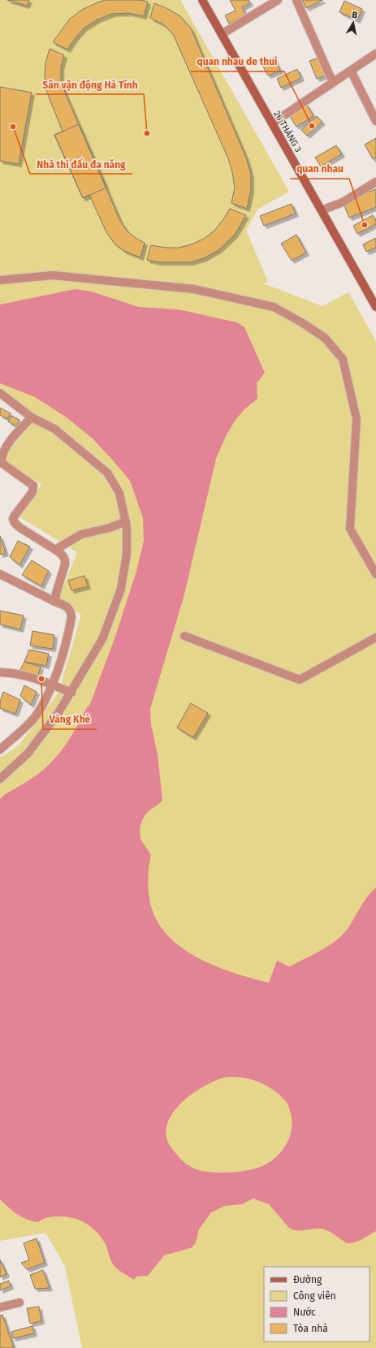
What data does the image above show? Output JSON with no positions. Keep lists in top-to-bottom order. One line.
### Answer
{"streets":{"street":["26 THÁNG 3"]},"places":["quan nhau de thui","Nhà thi đấu đa năng","Sân vận động Hà Tĩnh","quan nhau","Vàng Khè"],"legend":["Đường","Công viên","Nước","Tòa nhà"],"north":"top"}
